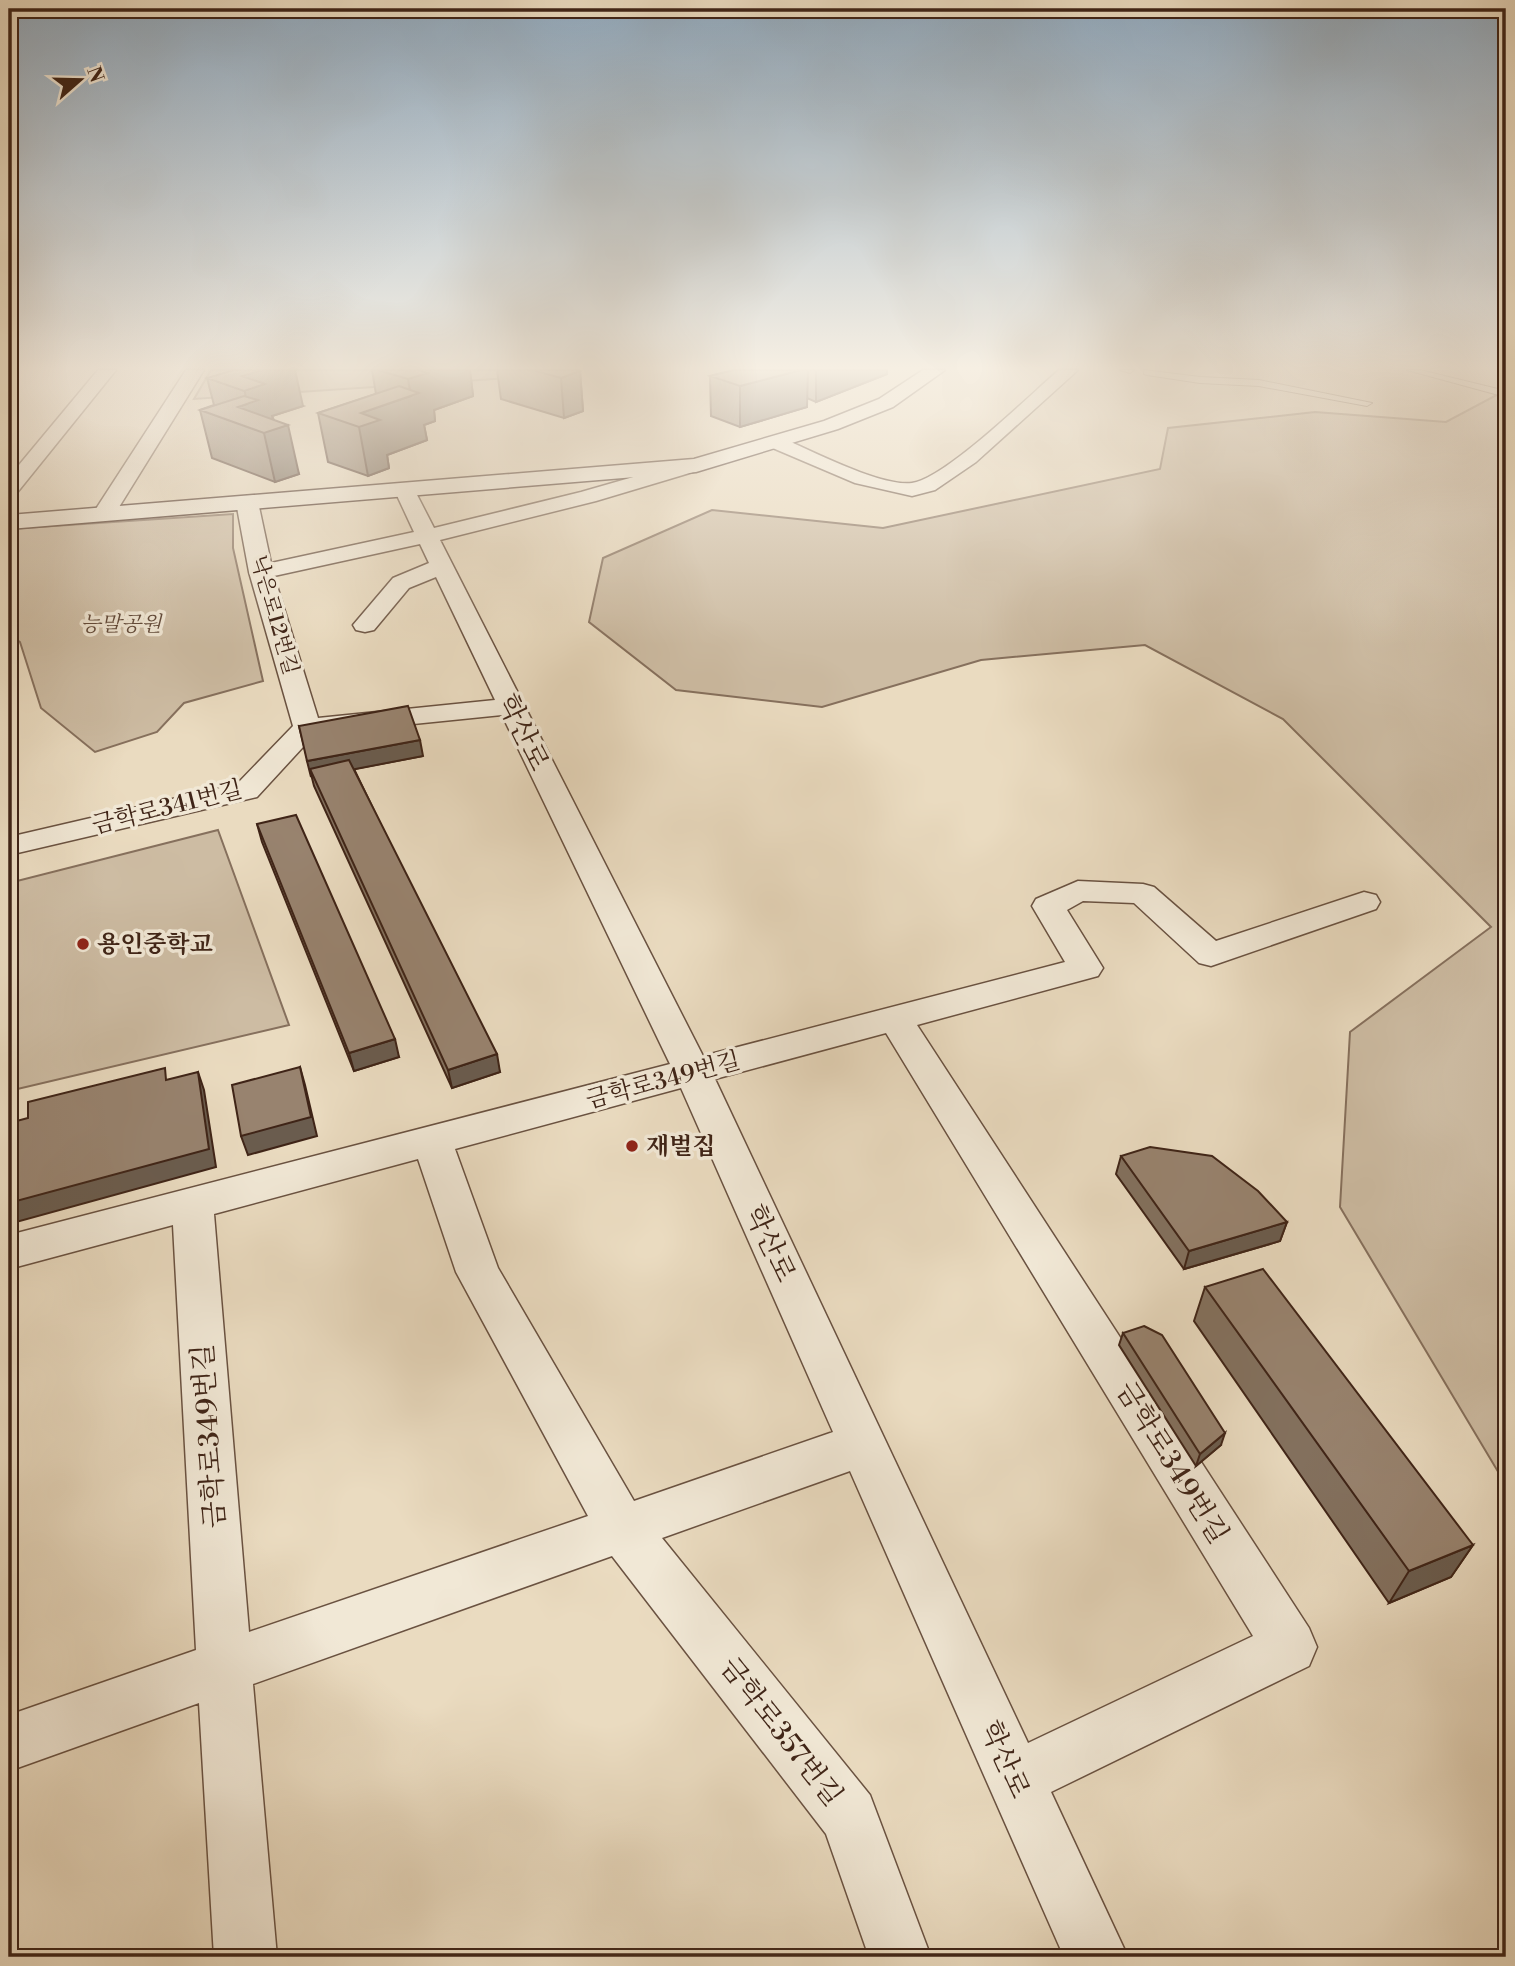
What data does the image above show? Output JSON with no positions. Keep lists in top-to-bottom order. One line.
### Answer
{"streets":{"street":["낙은로12번길","학산로","금학로341번길","금학로349번길","금학로357번길"]},"crossings":[["낙은로12번길","금학로341번길"],["학산로","금학로349번길"]],"parks":["능말공원"],"places":["용인중학교","재벌집"],"north":"right"}
